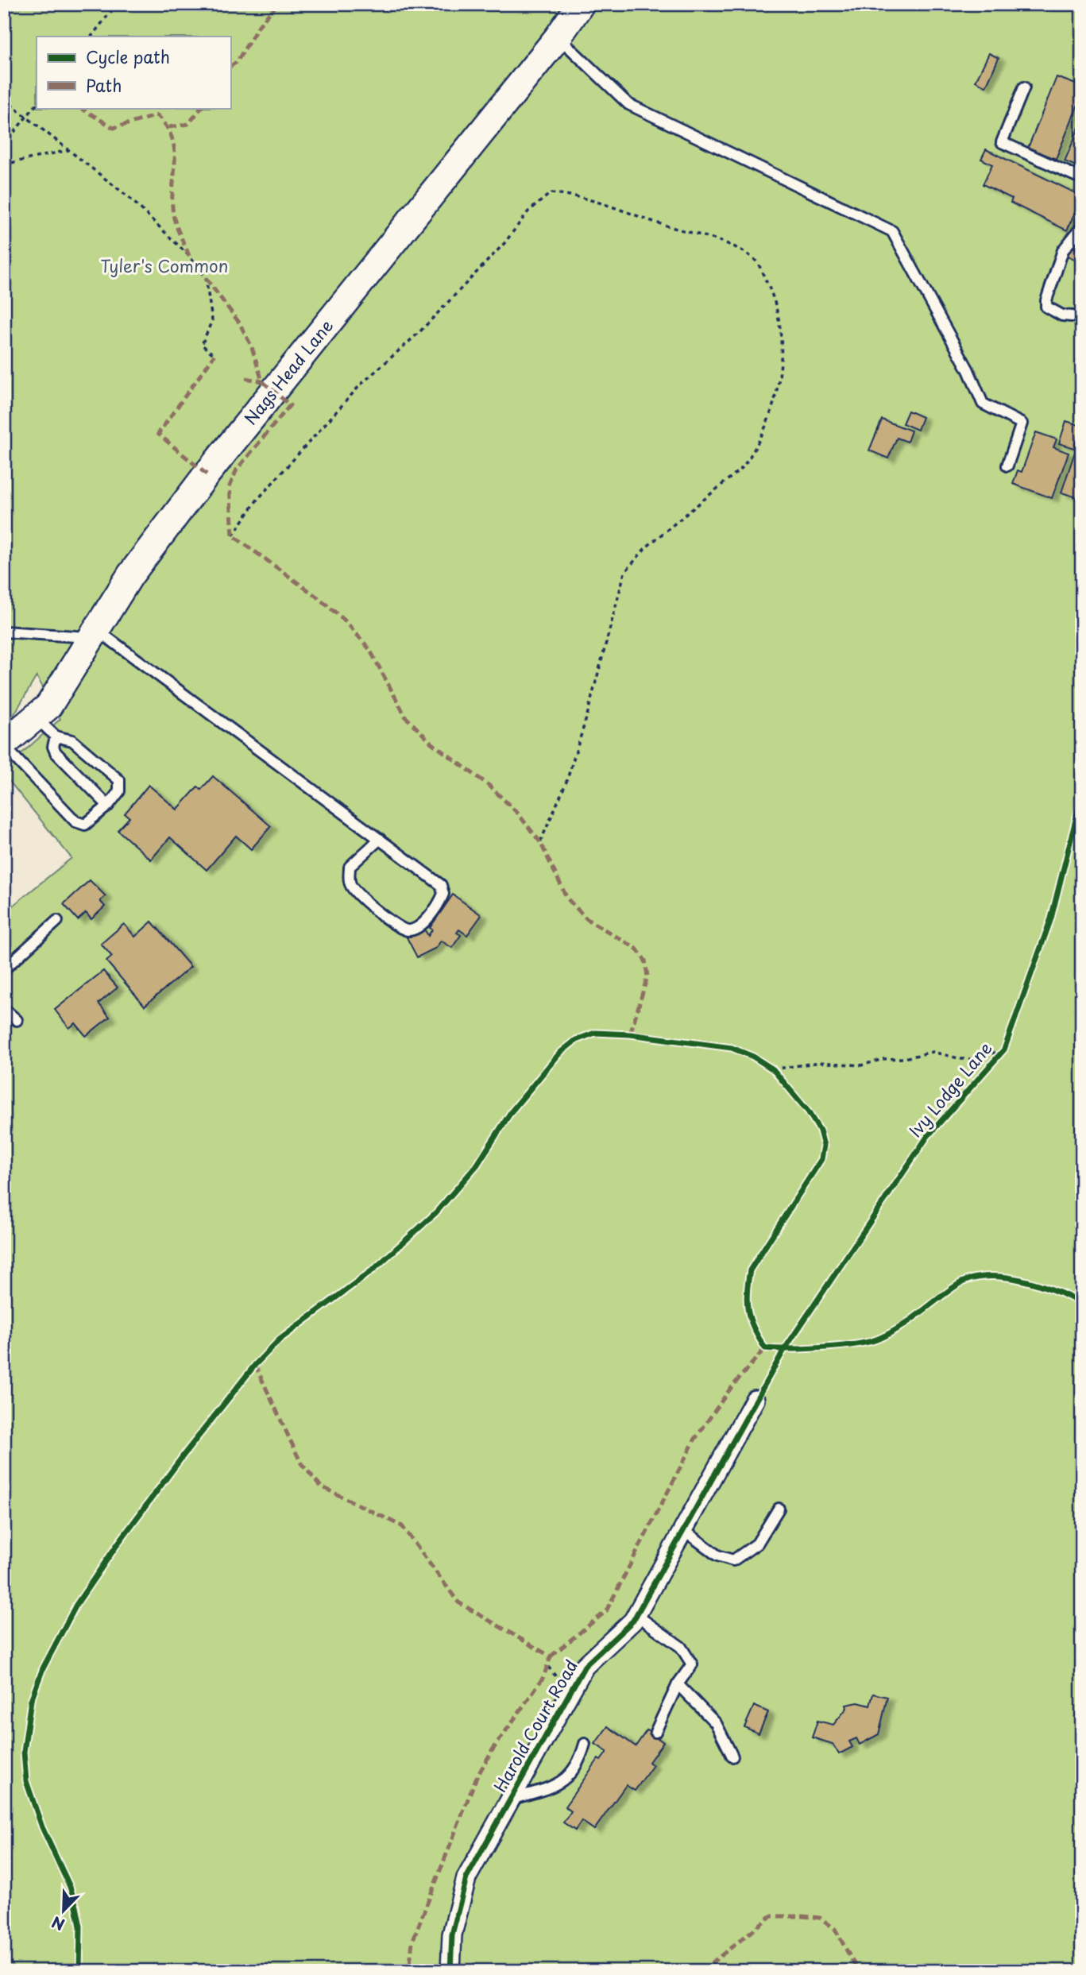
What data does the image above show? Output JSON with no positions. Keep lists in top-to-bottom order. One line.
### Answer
{"streets":{"street":["Nags Head Lane","Harold Court Road"],"cycle path":["Ivy Lodge Lane"]},"parks":["Tyler's Common"],"legend":["Cycle path","Path"],"north":"bottom left"}
